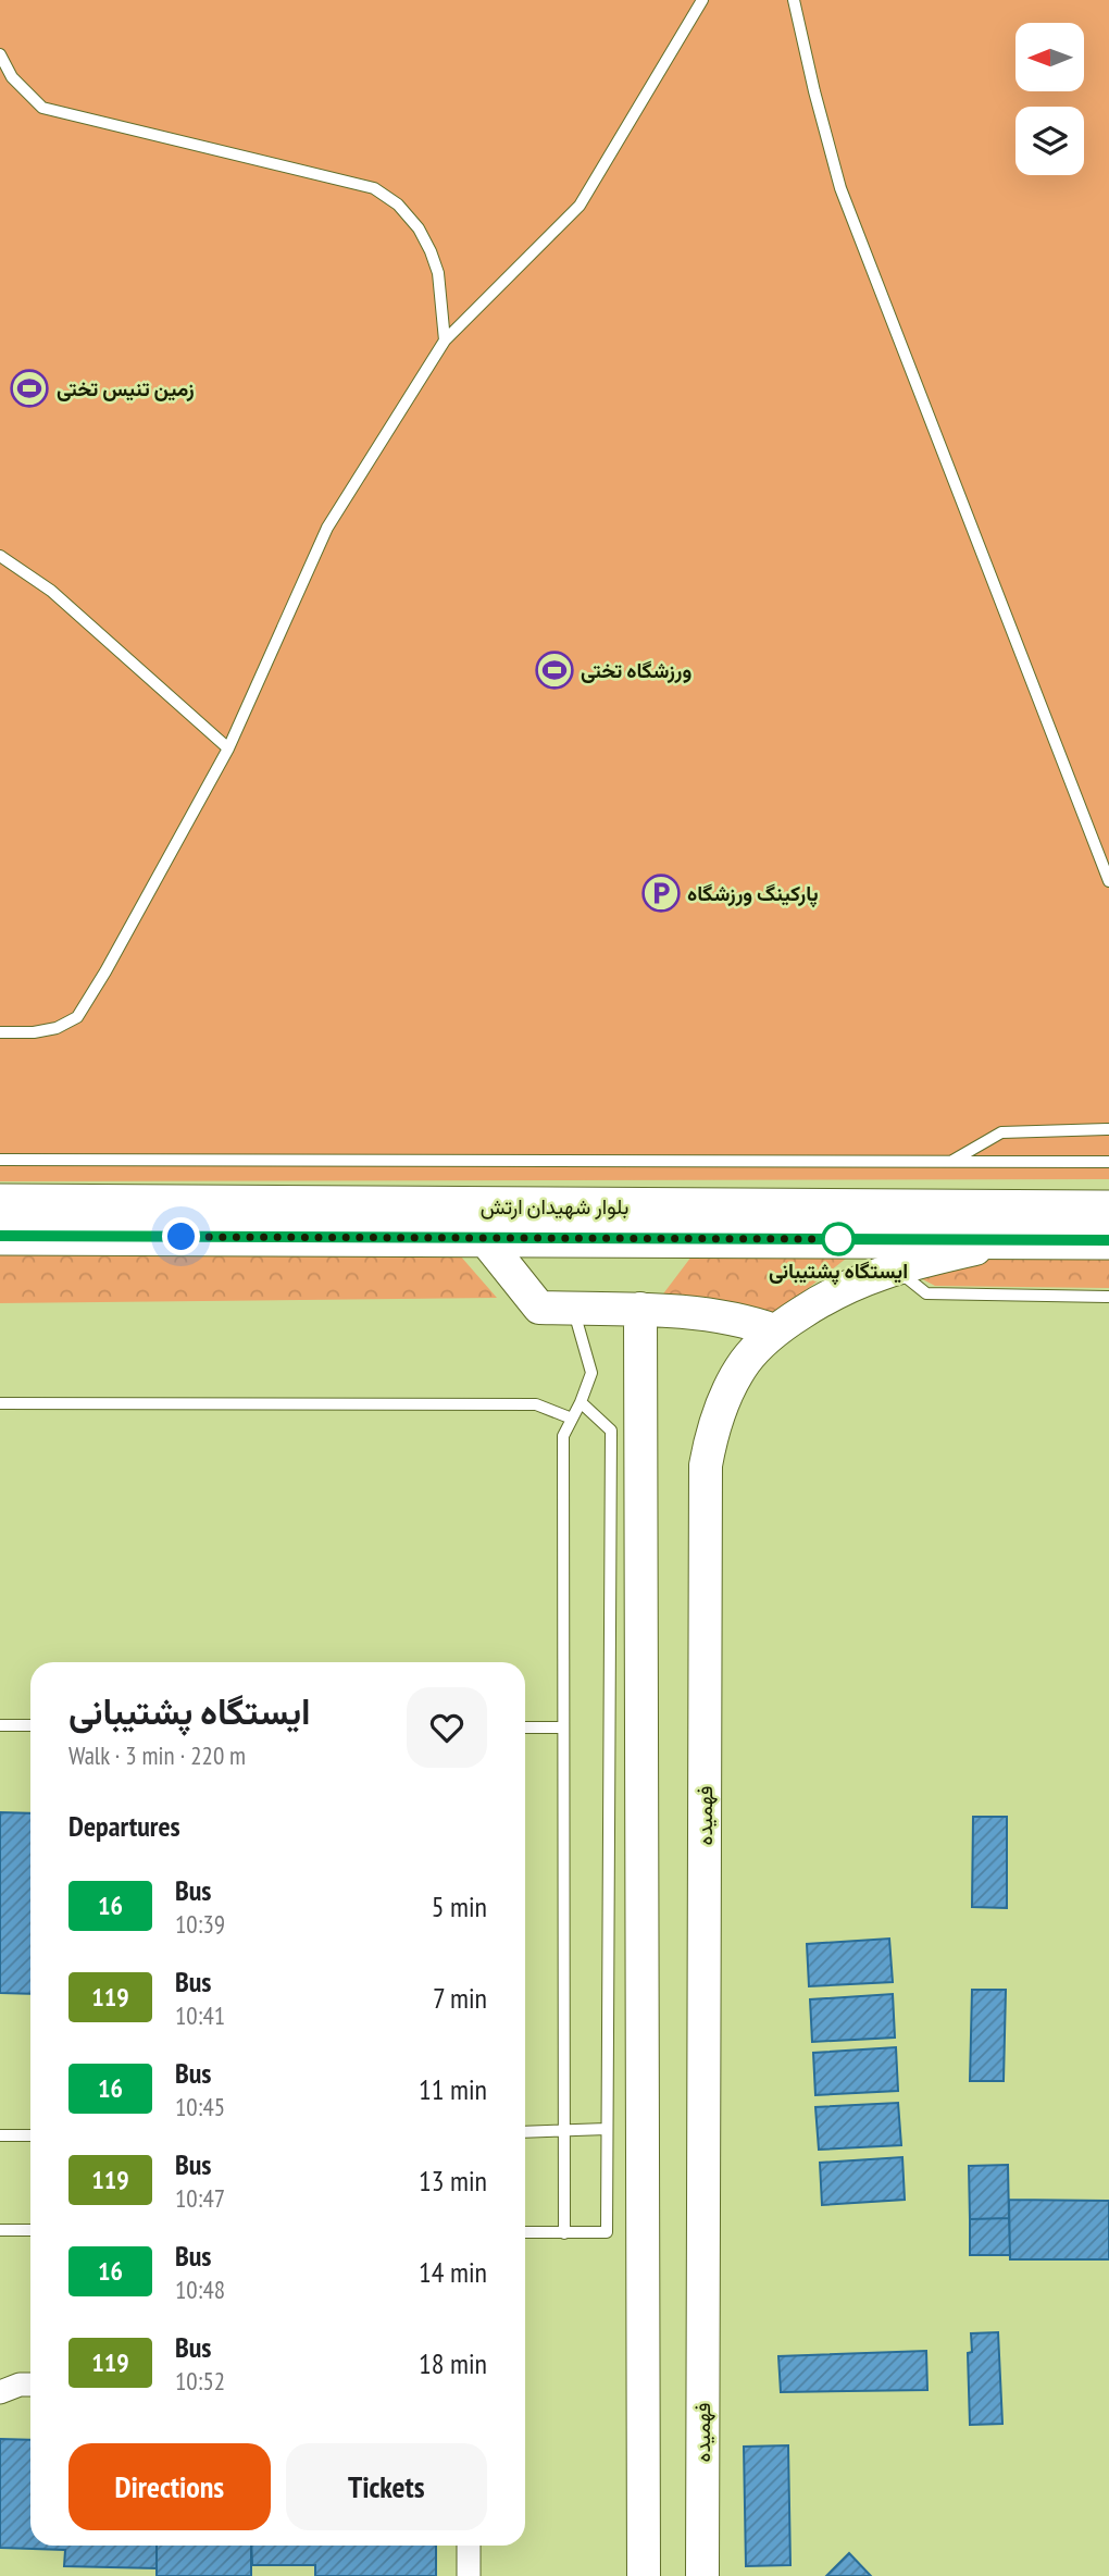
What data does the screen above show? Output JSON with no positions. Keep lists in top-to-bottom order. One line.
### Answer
{"streets":{"main road":["بلوار شهیدان ارتش","فهمیده"]},"crossings":[["بلوار شهیدان ارتش","فهمیده"]],"places":{"sports":["زمین تنیس تختی","ورزشگاه تختی"],"parking":["پارکینگ ورزشگاه"],"other":["ایستگاه پشتیبانی"]},"lines":["bus line 16"],"north":"left","page":{"heading":[["ایستگاه پشتیبانی","Walk · 3 min · 220 m"],"Departures"],"list":[{"mark":"16","name":"Bus","note":"10:39","value":"5 min"},{"mark":"119","name":"Bus","note":"10:41","value":"7 min"},{"mark":"16","name":"Bus","note":"10:45","value":"11 min"},{"mark":"119","name":"Bus","note":"10:47","value":"13 min"},{"mark":"16","name":"Bus","note":"10:48","value":"14 min"},{"mark":"119","name":"Bus","note":"10:52","value":"18 min"}],"buttons":["Directions","Tickets"]}}
